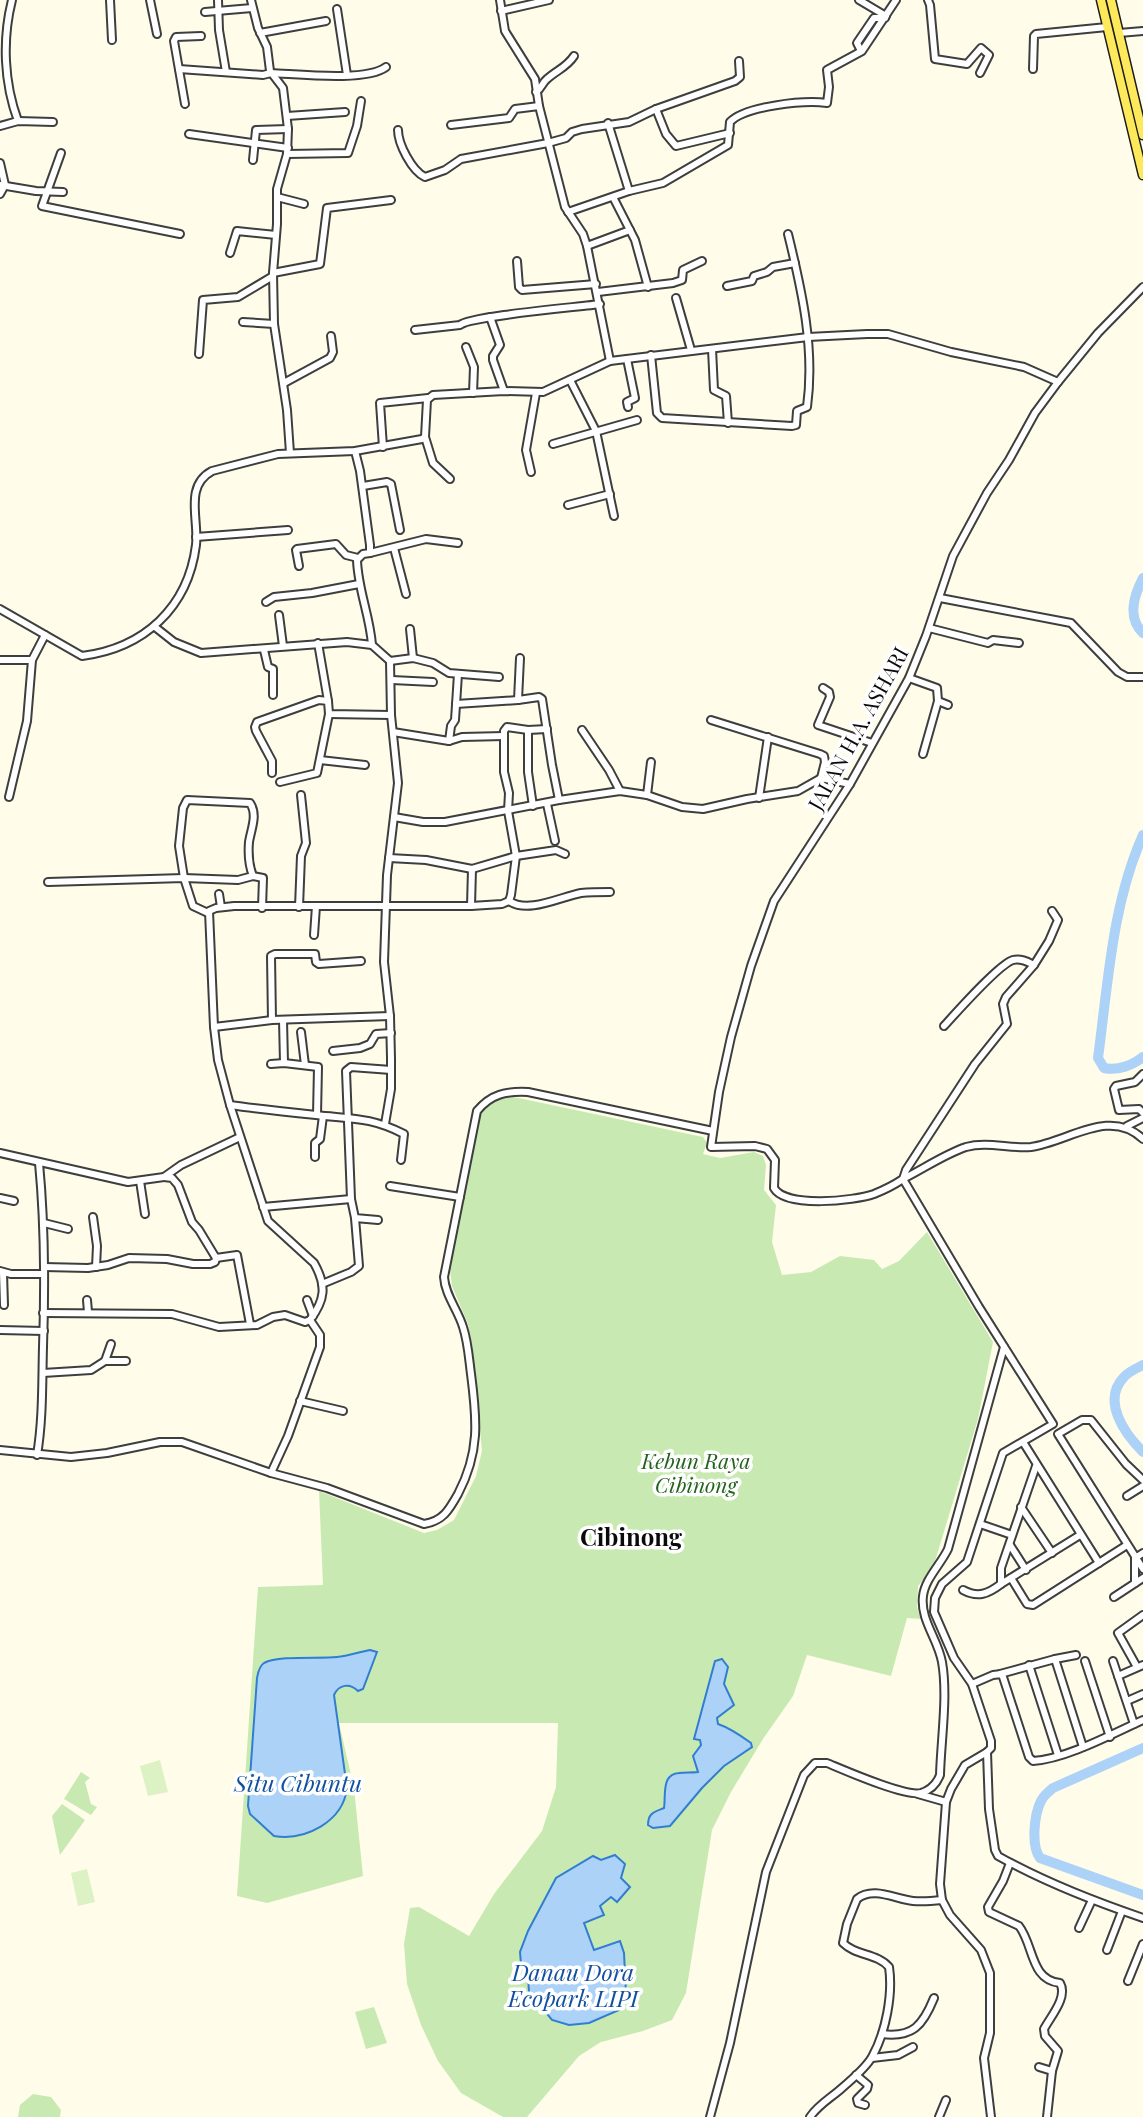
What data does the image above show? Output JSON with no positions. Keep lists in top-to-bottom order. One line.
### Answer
{"streets":{"street":["JALAN H.A. ASHARI"]},"districts":["Cibinong"],"water":["Situ Cibuntu","Danau Dora Ecopark LIPI"],"parks":["Kebun Raya Cibinong"]}
